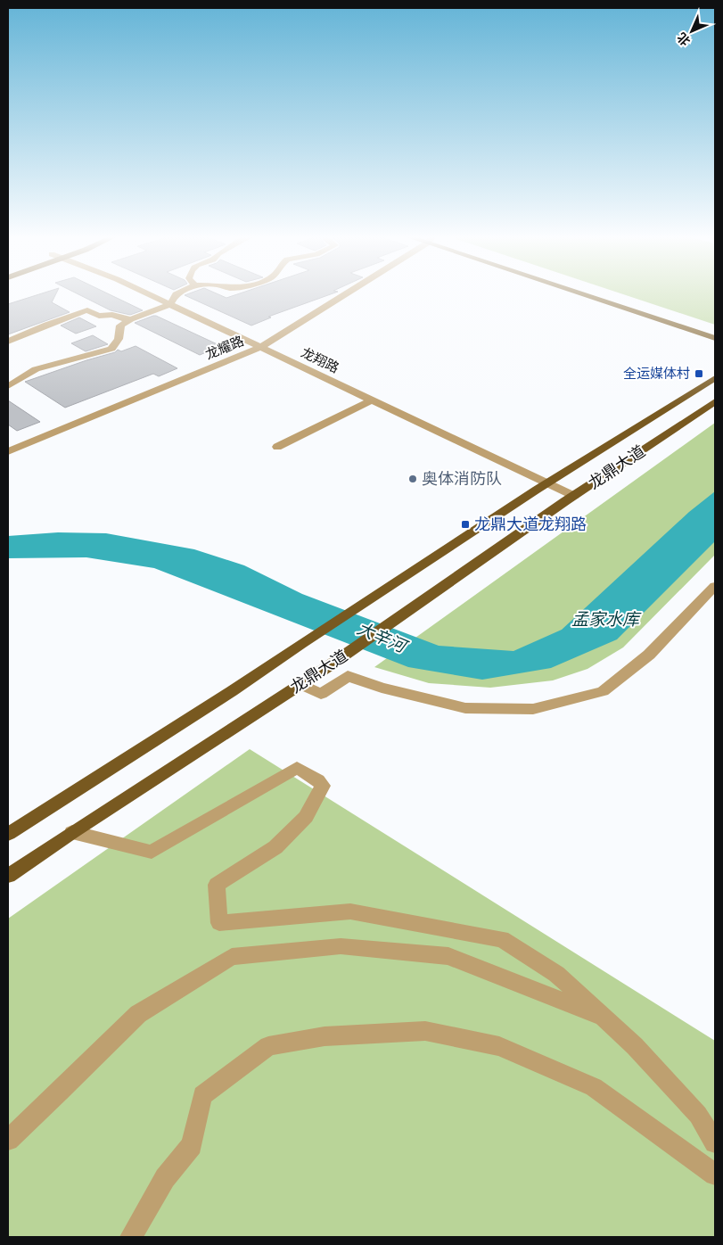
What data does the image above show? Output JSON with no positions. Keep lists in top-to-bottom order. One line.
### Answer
{"streets":{"main road":["龙鼎大道"],"street":["龙耀路","龙翔路"]},"crossings":[["龙耀路","龙翔路"],["龙翔路","龙鼎大道"]],"water":["孟家水库","大辛河"],"places":{"transit":["全运媒体村","龙鼎大道龙翔路"],"other":["奥体消防队"]},"north":"bottom left"}
